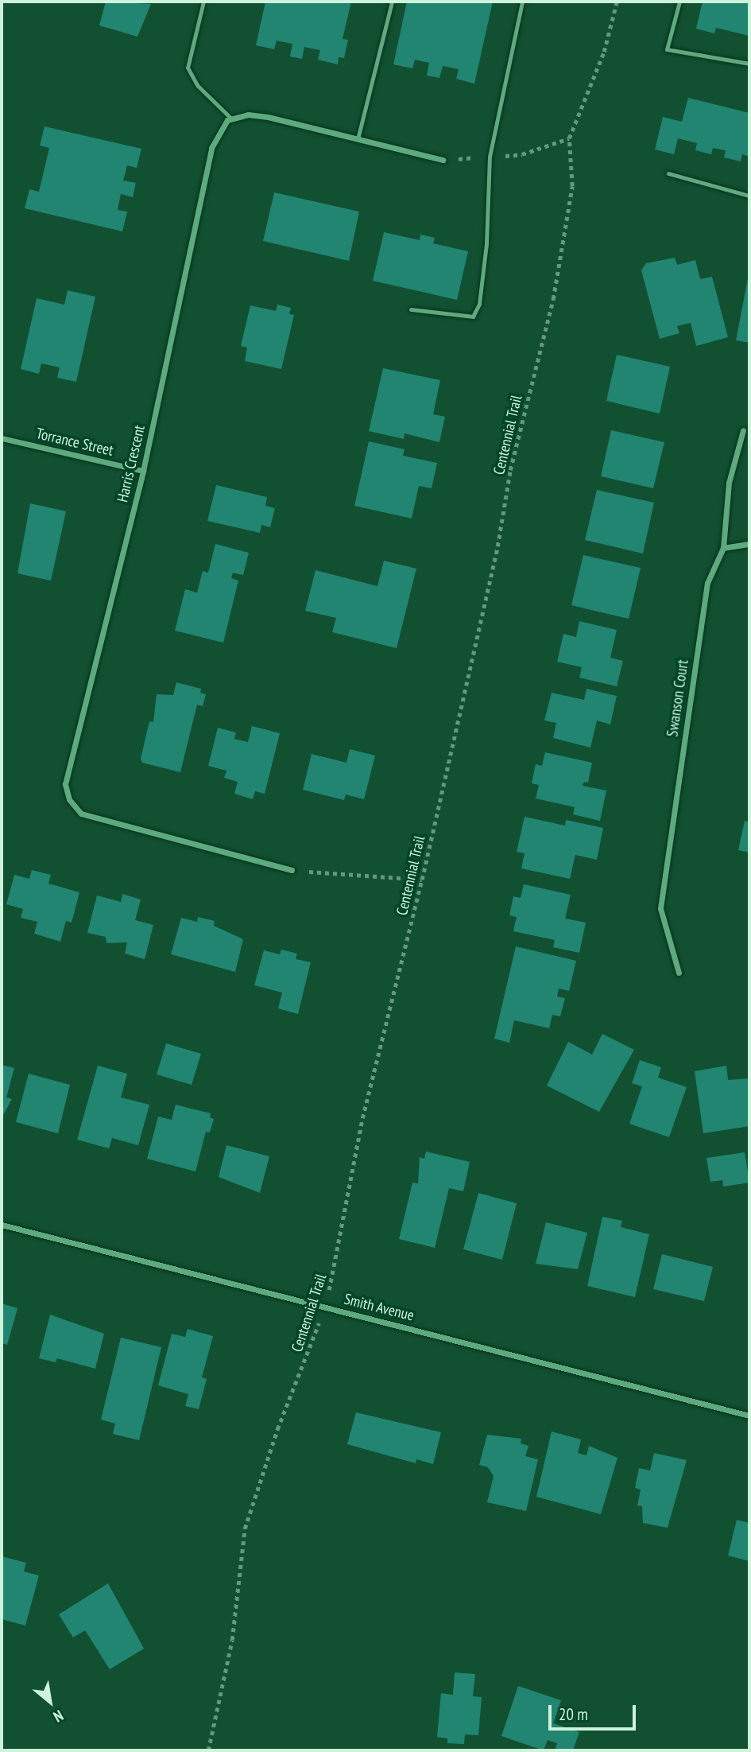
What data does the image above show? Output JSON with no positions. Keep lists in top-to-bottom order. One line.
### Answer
{"streets":{"street":["Torrance Street","Harris Crescent","Swanson Court","Smith Avenue"],"path":["Centennial Trail"]},"crossings":[["Centennial Trail","Smith Avenue"],["Torrance Street","Harris Crescent"]],"scale_bar":"20 m","north":"bottom right"}
